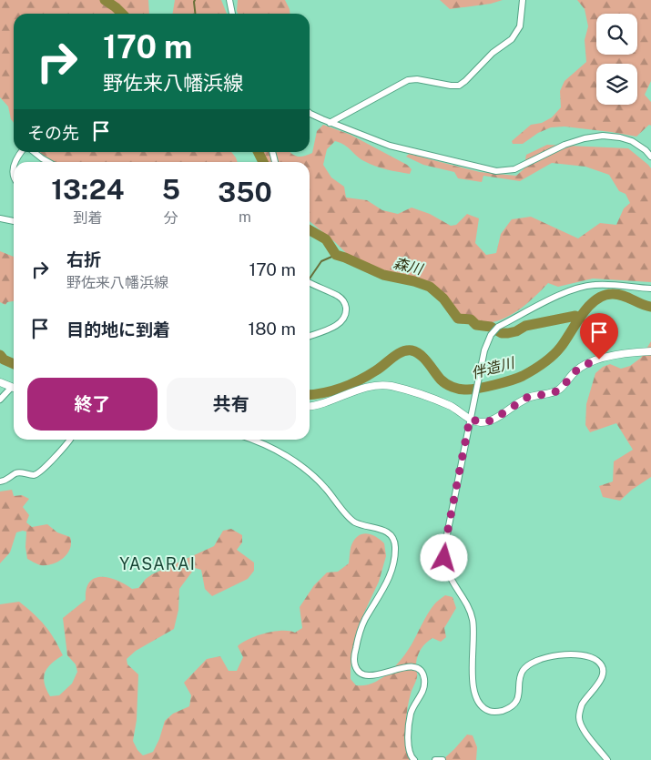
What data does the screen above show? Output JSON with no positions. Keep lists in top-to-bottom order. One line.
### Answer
{"districts":["YASARAI"],"water":["森川","伴造川"],"page":{"turn":["170 m","野佐来八幡浜線"],"then":"その先","eta":["13:24","到着","5","分","350","m"],"list":[{"name":"右折","note":"野佐来八幡浜線","value":"170 m"},{"name":"目的地に到着","value":"180 m"}],"buttons":["終了","共有"]}}
